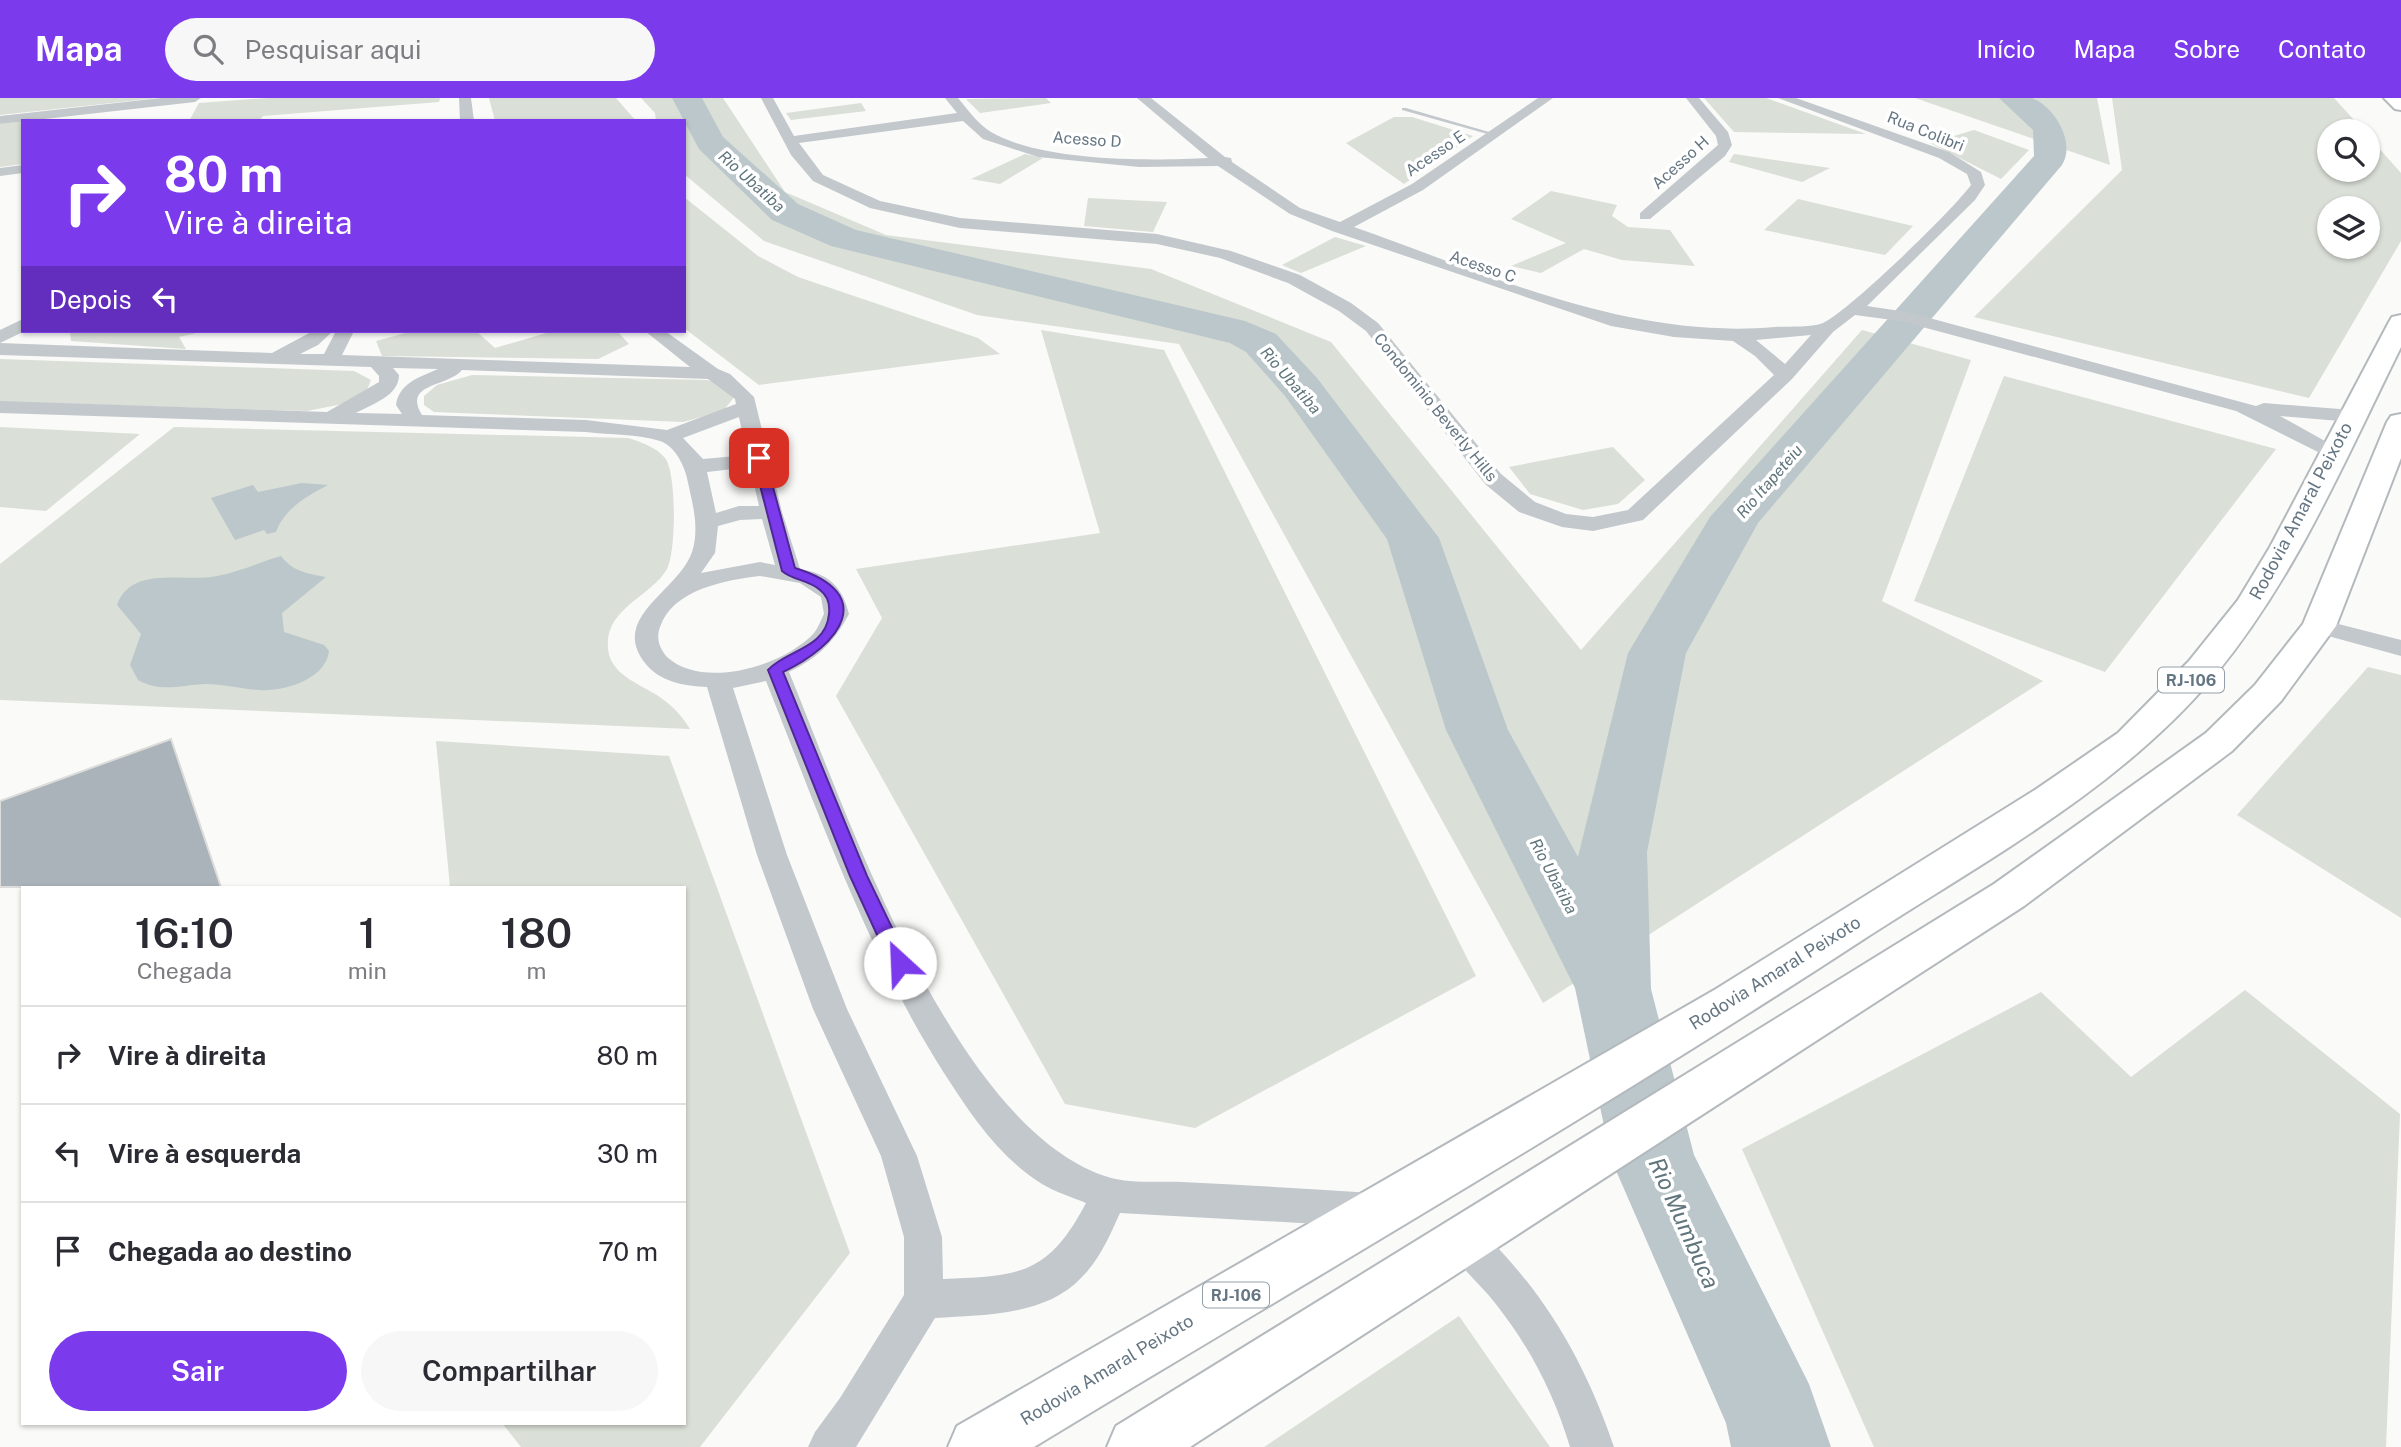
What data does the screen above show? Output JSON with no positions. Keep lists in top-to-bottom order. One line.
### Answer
{"streets":{"highway":["Rodovia Amaral Peixoto","RJ-106"],"street":["Rua Colibri","Acesso D","Acesso E","Acesso H","Acesso C","Condominio Beverly Hills"]},"crossings":[["Rua Colibri","Condominio Beverly Hills"],["Acesso D","Acesso C"],["Acesso E","Acesso C"],["Acesso C","Condominio Beverly Hills"]],"water":["Rio Ubatiba","Rio Itapeteiu","Rio Mumbuca"],"page":{"header":"Mapa","search":"Pesquisar aqui","nav":["Início","Mapa","Sobre","Contato"],"turn":["80 m","Vire à direita"],"then":"Depois","eta":["16:10","Chegada","1","min","180","m"],"list":[{"name":"Vire à direita","value":"80 m"},{"name":"Vire à esquerda","value":"30 m"},{"name":"Chegada ao destino","value":"70 m"}],"buttons":["Sair","Compartilhar"]}}
